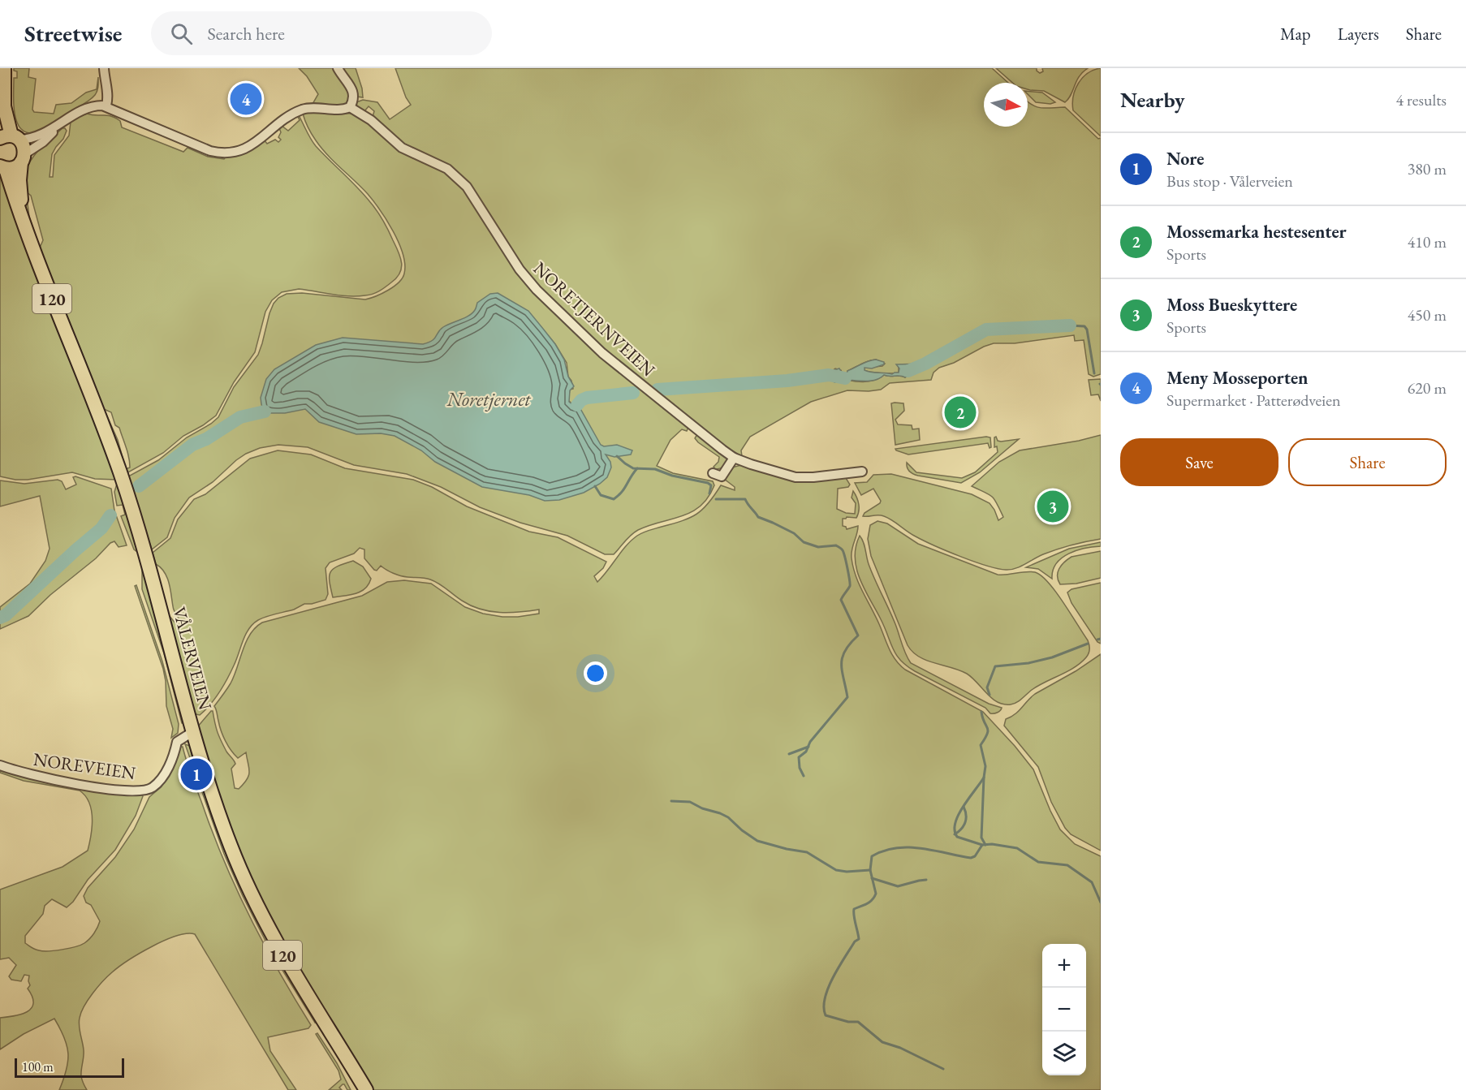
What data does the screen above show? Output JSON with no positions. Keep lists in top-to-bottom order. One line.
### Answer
{"streets":{"main road":["120","VÅLERVEIEN"],"street":["NORETJERNVEIEN","NOREVEIEN"]},"crossings":[["120","VÅLERVEIEN"],["VÅLERVEIEN","NOREVEIEN"]],"water":["Noretjernet"],"scale_bar":"100 m","north":"right","page":{"header":"Streetwise","search":"Search here","nav":["Map","Layers","Share"],"heading":["Nearby","4 results"],"pins":["4","2","3","1"],"list":[{"mark":"1","name":"Nore","note":"Bus stop · Vålerveien","value":"380 m"},{"mark":"2","name":"Mossemarka hestesenter","note":"Sports","value":"410 m"},{"mark":"3","name":"Moss Bueskyttere","note":"Sports","value":"450 m"},{"mark":"4","name":"Meny Mosseporten","note":"Supermarket · Patterødveien","value":"620 m"}],"buttons":["Save","Share"],"map_buttons":["+","−"],"scale":"100 m"}}
